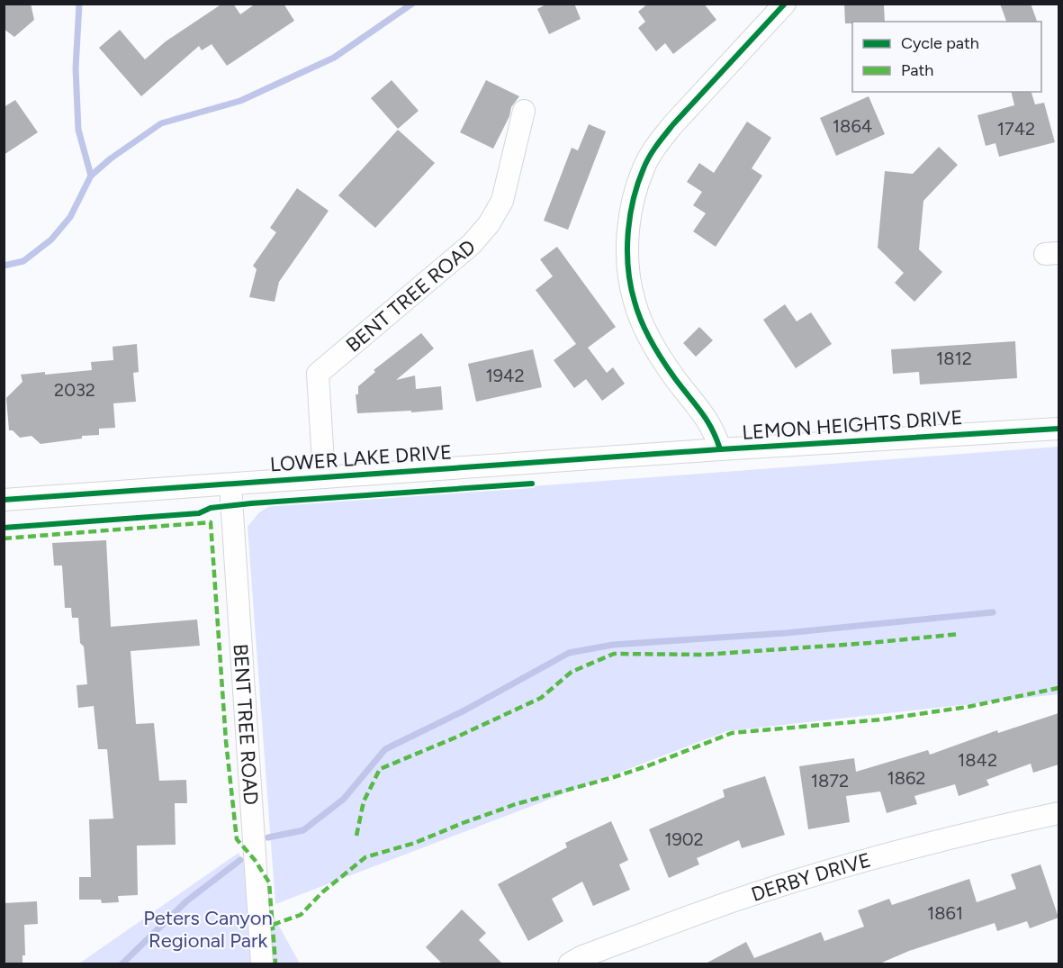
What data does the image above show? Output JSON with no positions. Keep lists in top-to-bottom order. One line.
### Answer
{"streets":{"street":["BENT TREE ROAD","LEMON HEIGHTS DRIVE","LOWER LAKE DRIVE","DERBY DRIVE"]},"crossings":[["BENT TREE ROAD","LOWER LAKE DRIVE"],["LEMON HEIGHTS DRIVE","LOWER LAKE DRIVE"]],"parks":["Peters Canyon Regional Park"],"house_numbers":["1864","1742","1812","1942","2032","1842","1862","1872","1902","1861"],"legend":["Cycle path","Path"]}
